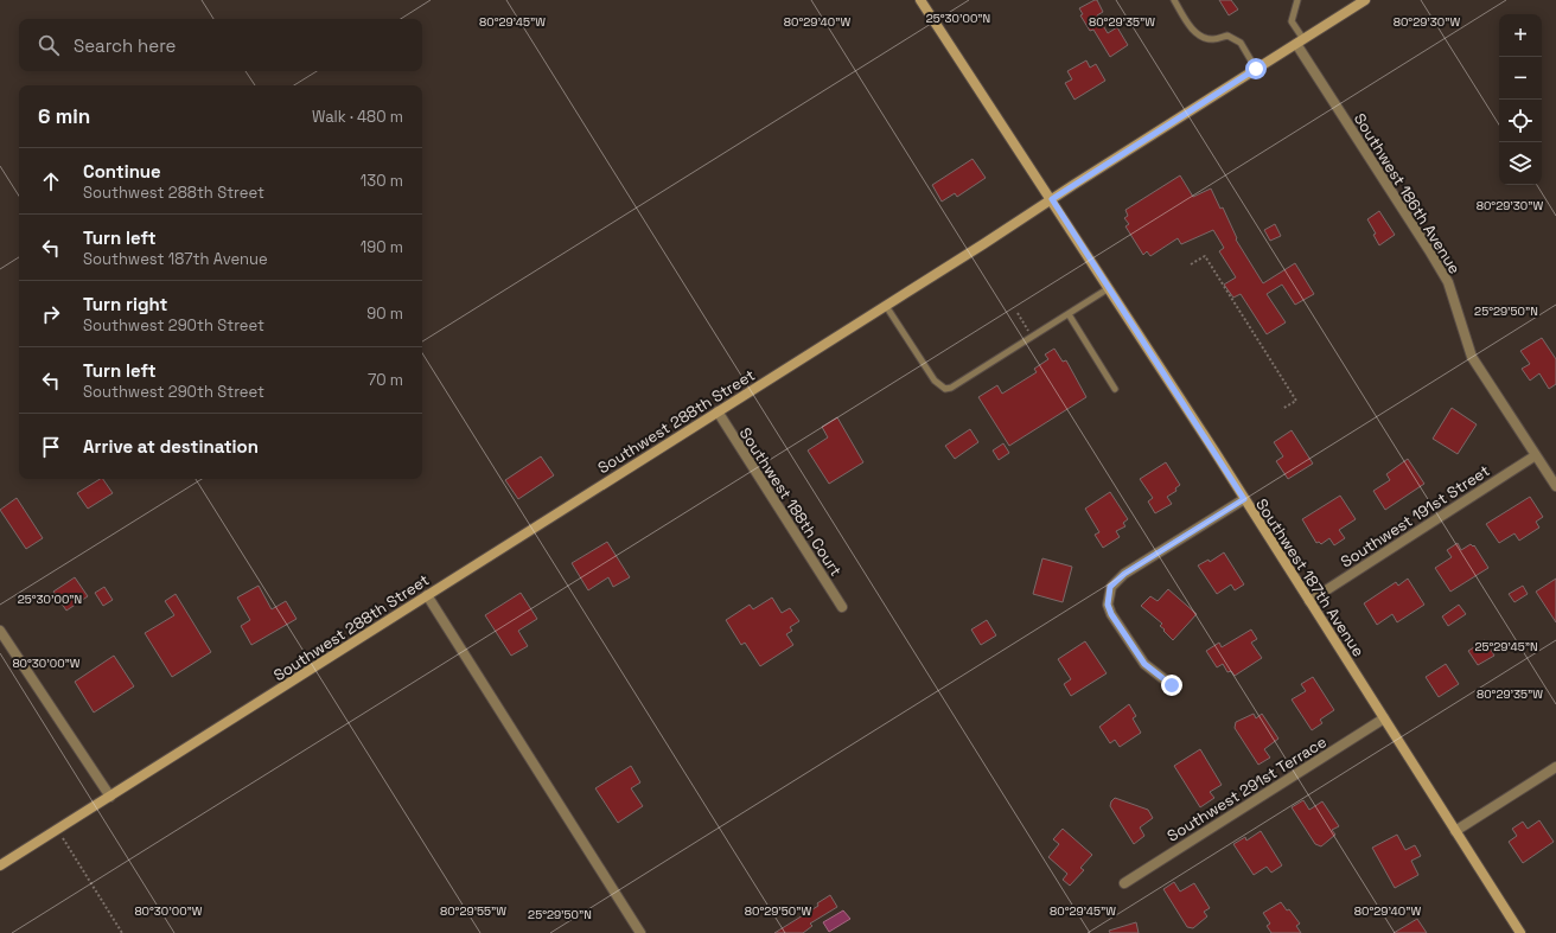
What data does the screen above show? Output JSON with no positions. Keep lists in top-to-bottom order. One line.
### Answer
{"streets":{"street":["Southwest 186th Avenue","Southwest 288th Street","Southwest 188th Court","Southwest 191st Street","Southwest 187th Avenue","Southwest 291st Terrace"]},"crossings":[["Southwest 186th Avenue","Southwest 288th Street"],["Southwest 186th Avenue","Southwest 191st Street"],["Southwest 288th Street","Southwest 188th Court"],["Southwest 288th Street","Southwest 187th Avenue"],["Southwest 191st Street","Southwest 187th Avenue"],["Southwest 187th Avenue","Southwest 291st Terrace"]],"page":{"map_buttons":["+","−"],"search":"Search here","heading":["6 min","Walk · 480 m"],"list":[["Continue","Southwest 288th Street","130 m"],["Turn left","Southwest 187th Avenue","190 m"],["Turn right","Southwest 290th Street","90 m"],["Turn left","Southwest 290th Street","70 m"],"Arrive at destination"]},"coordinates":["25°30'00\"N","80°29'45\"W","80°29'40\"W","80°29'30\"W","80°29'35\"W","25°29'50\"N","25°29'45\"N","80°30'00\"W","80°29'55\"W","80°29'50\"W"]}
